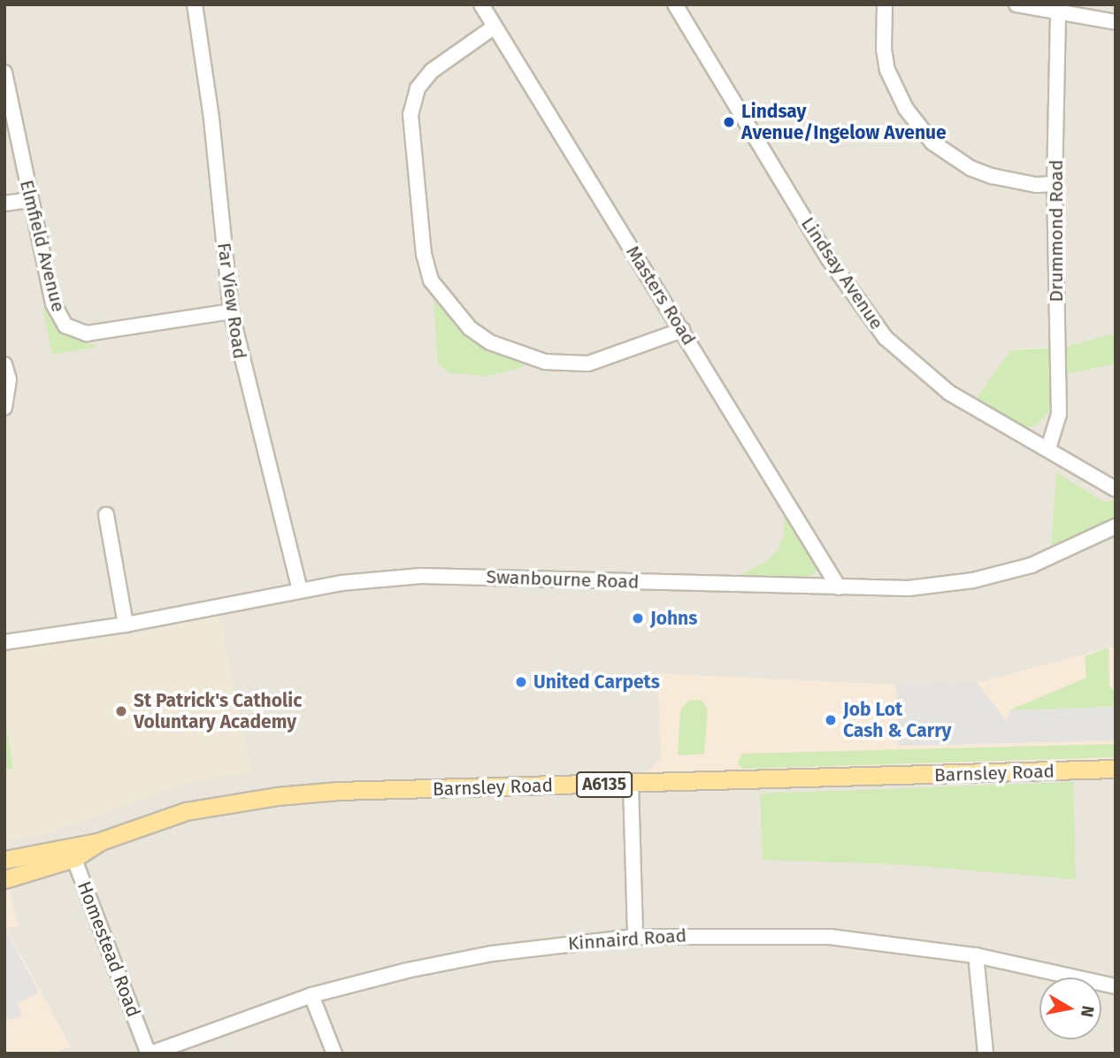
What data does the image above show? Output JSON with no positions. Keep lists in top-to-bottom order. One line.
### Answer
{"streets":{"main road":["Barnsley Road","A6135"],"street":["Drummond Road","Elmfield Avenue","Lindsay Avenue","Masters Road","Far View Road","Swanbourne Road","Kinnaird Road","Homestead Road"]},"crossings":[["Drummond Road","Lindsay Avenue"],["Elmfield Avenue","Far View Road"],["Masters Road","Swanbourne Road"],["Far View Road","Swanbourne Road"],["Barnsley Road","Homestead Road"],["Kinnaird Road","Homestead Road"]],"places":["Lindsay Avenue/Ingelow Avenue","Johns","United Carpets","St Patrick's Catholic Voluntary Academy","Job Lot Cash & Carry"],"north":"right"}
